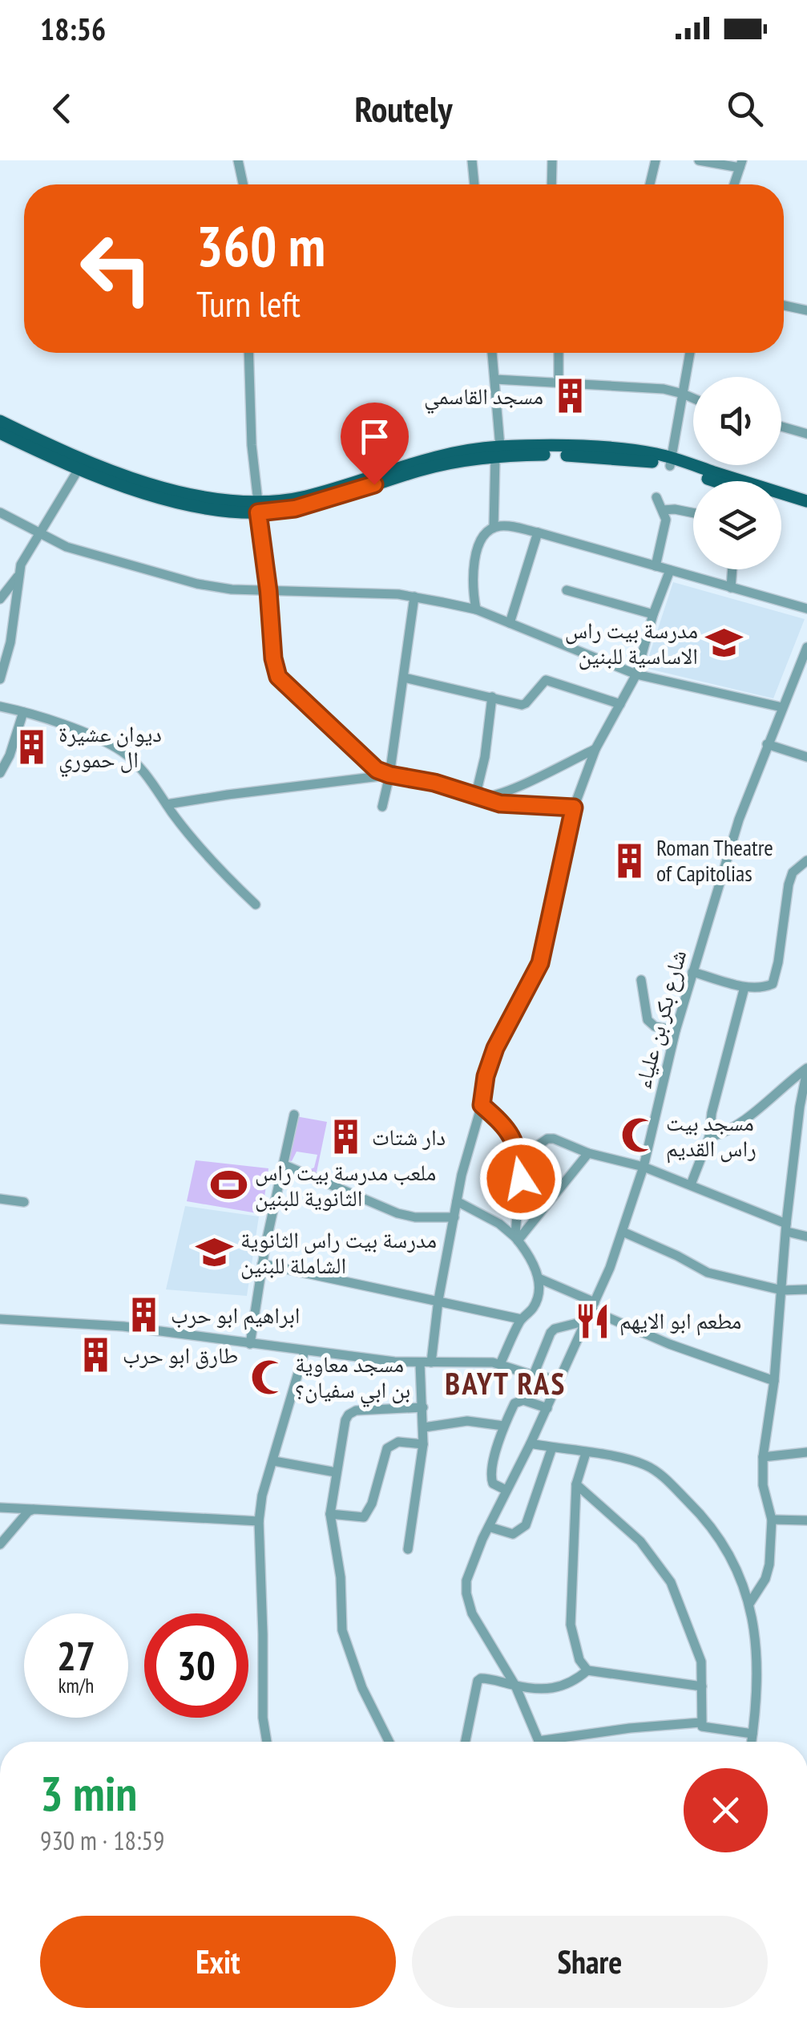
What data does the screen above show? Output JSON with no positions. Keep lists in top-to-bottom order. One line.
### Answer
{"streets":{"street":["شارع بكر بن علياء"]},"districts":["BAYT RAS"],"places":{"building":["مسجد القاسمي","ديوان عشيرة ال حموري","Roman Theatre of Capitolias","دار شتات","ابراهيم ابو حرب","طارق ابو حرب"],"school or university":["مدرسة بيت راس الاساسية للبنين","مدرسة بيت راس الثانوية الشاملة للبنين"],"mosque":["مسجد بيت راس القديم","مسجد معاوية بن ابي سفيان؟"],"sports":["ملعب مدرسة بيت راس الثانوية للبنين"],"restaurant":["مطعم ابو الايهم"]},"page":{"status":"18:56","header":"Routely","turn":["360 m","Turn left"],"speed":"27 km/h","limit":"30","heading":["3 min","930 m · 18:59"],"buttons":["Exit","Share"]}}
